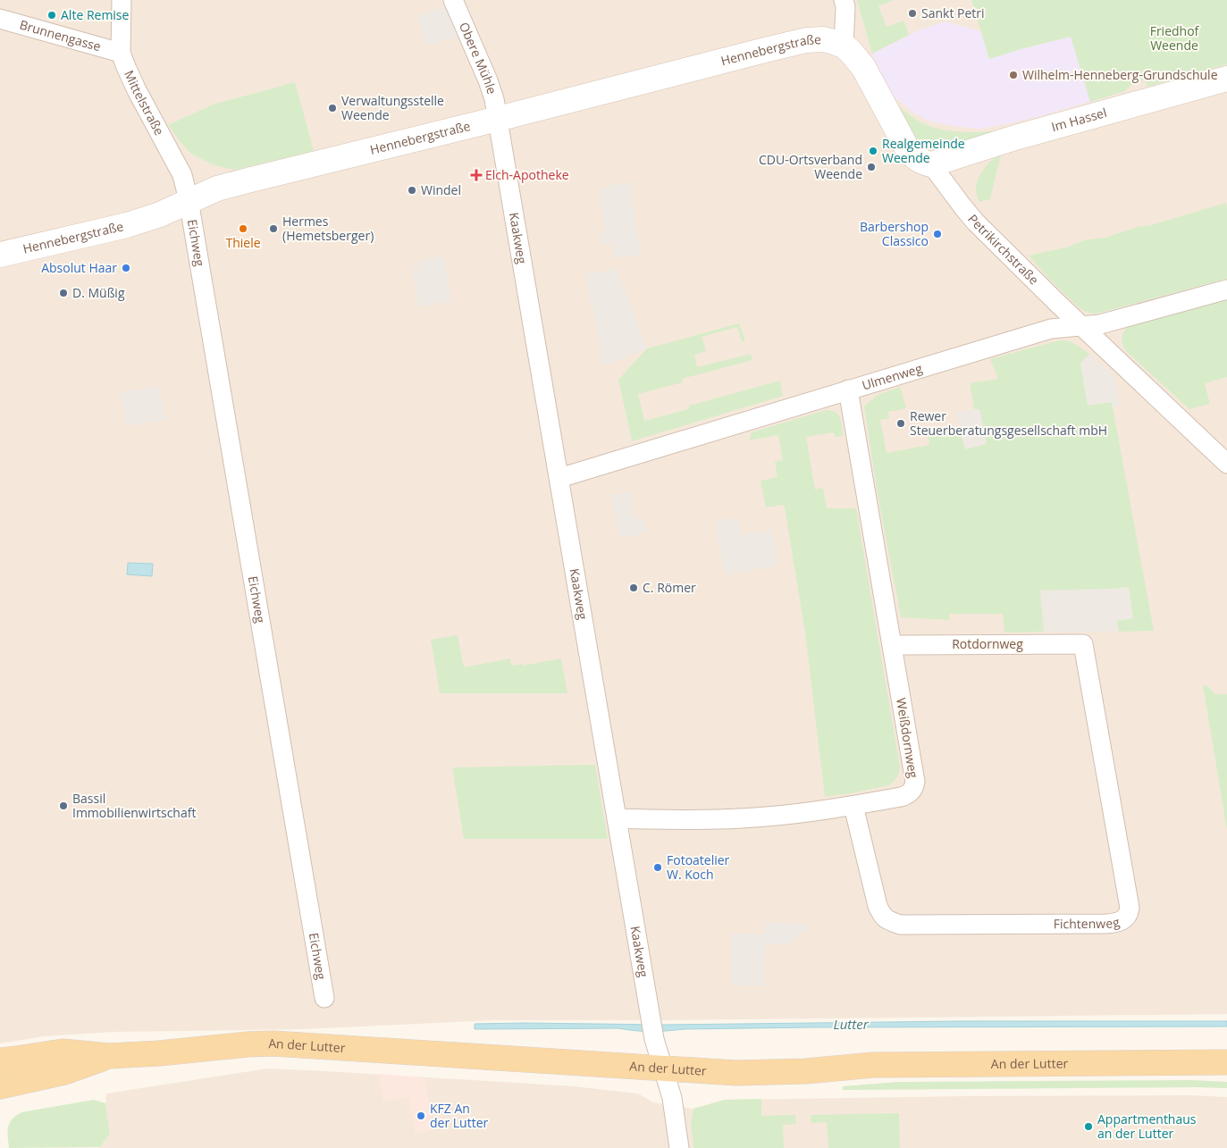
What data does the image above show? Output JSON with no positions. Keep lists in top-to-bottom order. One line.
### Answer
{"streets":{"main road":["An der Lutter"],"street":["Brunnengasse","Hennebergstraße","Obere Mühle","Mittelstraße","Im Hassel","Kaakweg","Eichweg","Petrikirchstraße","Ulmenweg","Rotdornweg","Weißdornweg","Fichtenweg"]},"crossings":[["Brunnengasse","Mittelstraße"],["Hennebergstraße","Obere Mühle"],["Hennebergstraße","Mittelstraße"],["Hennebergstraße","Kaakweg"],["Hennebergstraße","Eichweg"],["Hennebergstraße","Petrikirchstraße"],["Obere Mühle","Kaakweg"],["Mittelstraße","Eichweg"],["Im Hassel","Petrikirchstraße"],["Kaakweg","Ulmenweg"],["Kaakweg","Weißdornweg"],["Kaakweg","An der Lutter"],["Petrikirchstraße","Ulmenweg"],["Ulmenweg","Weißdornweg"],["Rotdornweg","Weißdornweg"],["Rotdornweg","Fichtenweg"],["Weißdornweg","Fichtenweg"]],"water":["Lutter"],"parks":["Friedhof Weende"],"places":{"other":["Sankt Petri","Alte Remise","Wilhelm-Henneberg-Grundschule","Verwaltungsstelle Weende","Realgemeinde Weende","CDU-Ortsverband Weende","Windel","Thiele","Hermes (Hemetsberger)","Barbershop Classico","Absolut Haar","D. Müßig","Rewer Steuerberatungsgesellschaft mbH","C. Römer","Bassil Immobilienwirtschaft","Fotoatelier W. Koch","KFZ An der Lutter","Appartmenthaus an der Lutter"],"health":["Elch-Apotheke"]}}
